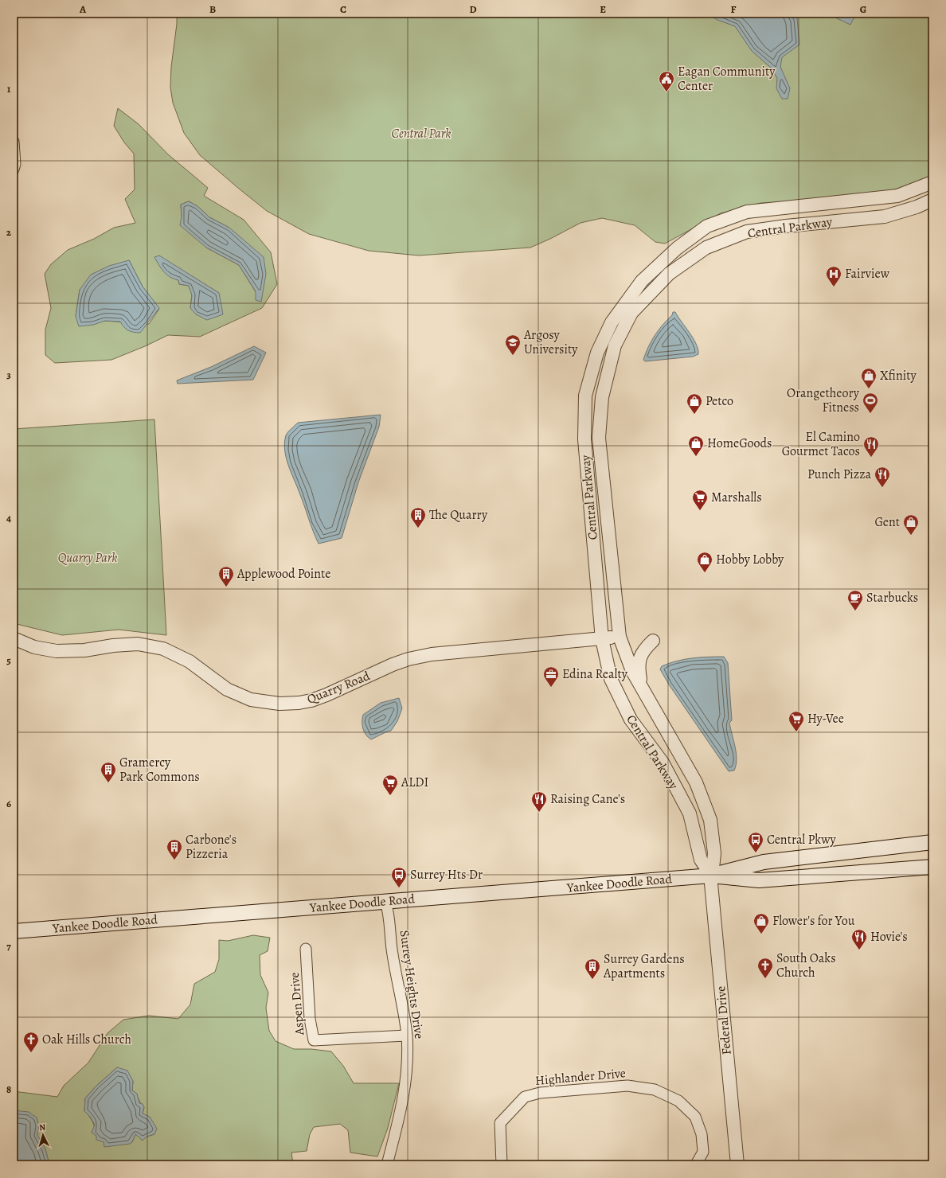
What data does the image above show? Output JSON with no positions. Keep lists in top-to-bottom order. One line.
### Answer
{"streets":{"main road":["Yankee Doodle Road"],"street":["Central Parkway","Quarry Road","Surrey Heights Drive","Aspen Drive","Federal Drive","Highlander Drive"]},"crossings":[["Central Parkway","Quarry Road"],["Central Parkway","Yankee Doodle Road"],["Central Parkway","Federal Drive"],["Yankee Doodle Road","Surrey Heights Drive"],["Yankee Doodle Road","Federal Drive"],["Surrey Heights Drive","Aspen Drive"]],"parks":["Central Park","Quarry Park"],"places":{"public building":["Eagan Community Center"],"hospital":["Fairview"],"school or university":["Argosy University"],"shop":["Xfinity","Petco","HomeGoods","Gent","Hobby Lobby","Flower's for You"],"sports":["Orangetheory Fitness"],"restaurant":["El Camino Gourmet Tacos","Punch Pizza","Raising Cane's","Hovie's"],"supermarket":["Marshalls","Hy-Vee","ALDI"],"building":["The Quarry","Applewood Pointe","Gramercy Park Commons","Carbone's Pizzeria","Surrey Gardens Apartments"],"cafe":["Starbucks"],"office":["Edina Realty"],"bus stop":["Central Pkwy","Surrey Hts Dr"],"church":["South Oaks Church","Oak Hills Church"]},"north":"top","grid":{"columns":["A","B","C","D","E","F","G"],"rows":["1","2","3","4","5","6","7","8"]}}
